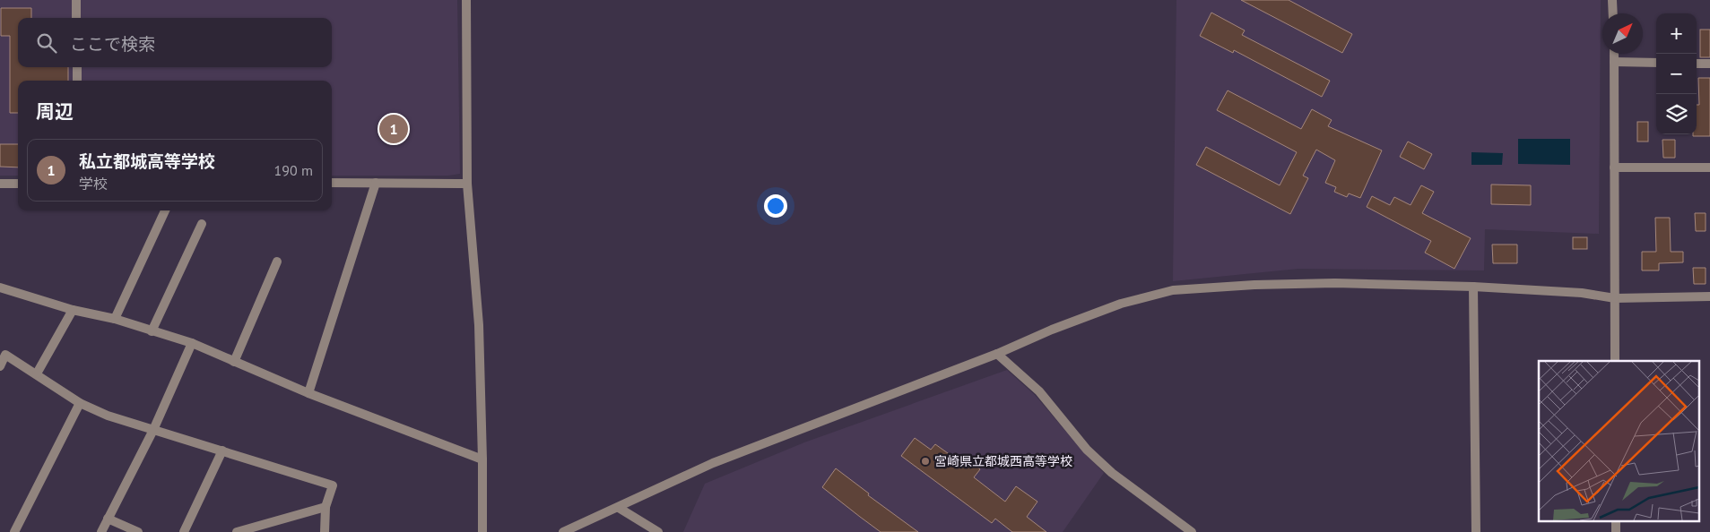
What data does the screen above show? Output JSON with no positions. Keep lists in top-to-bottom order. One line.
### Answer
{"places":["宮崎県立都城西高等学校"],"north":"top right","page":{"map_buttons":["+","−"],"search":"ここで検索","heading":"周辺","pins":"1","list":[{"mark":"1","name":"私立都城高等学校","note":"学校","value":"190 m"}]}}
